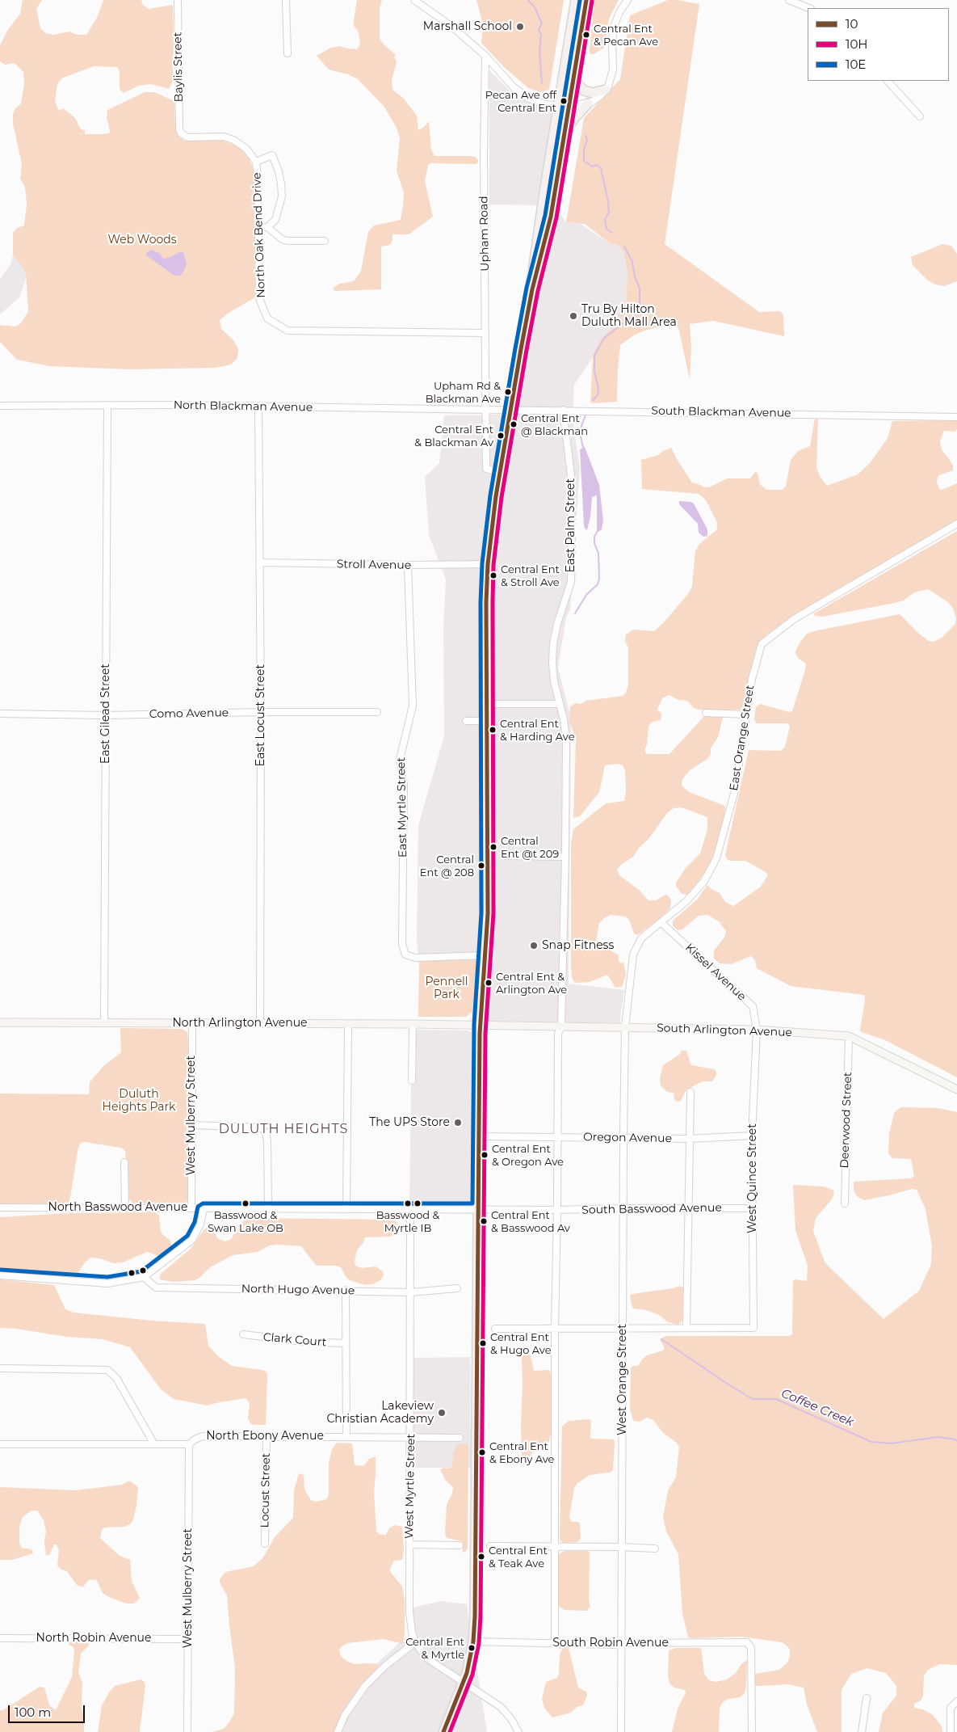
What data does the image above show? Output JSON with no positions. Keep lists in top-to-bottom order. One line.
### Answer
{"streets":{"main road":["North Arlington Avenue","South Arlington Avenue"],"street":["Baylis Street","Upham Road","North Oak Bend Drive","North Blackman Avenue","South Blackman Avenue","East Palm Street","Stroll Avenue","East Gilead Street","Como Avenue","East Locust Street","East Orange Street","East Myrtle Street","Kissel Avenue","West Mulberry Street","Deerwood Street","Oregon Avenue","West Quince Street","North Basswood Avenue","South Basswood Avenue","North Hugo Avenue","Clark Court","West Orange Street","North Ebony Avenue","West Myrtle Street","Locust Street","North Robin Avenue","South Robin Avenue"]},"crossings":[["Baylis Street","North Oak Bend Drive"],["Upham Road","North Oak Bend Drive"],["Upham Road","North Blackman Avenue"],["Upham Road","South Blackman Avenue"],["North Blackman Avenue","South Blackman Avenue"],["North Blackman Avenue","East Gilead Street"],["North Blackman Avenue","East Locust Street"],["South Blackman Avenue","East Palm Street"],["East Palm Street","South Arlington Avenue"],["East Palm Street","Oregon Avenue"],["East Palm Street","South Basswood Avenue"],["East Palm Street","South Robin Avenue"],["Stroll Avenue","East Locust Street"],["Stroll Avenue","East Myrtle Street"],["East Gilead Street","Como Avenue"],["East Gilead Street","North Arlington Avenue"],["Como Avenue","East Locust Street"],["East Locust Street","North Arlington Avenue"],["East Orange Street","Kissel Avenue"],["East Orange Street","South Arlington Avenue"],["East Orange Street","West Orange Street"],["Kissel Avenue","South Arlington Avenue"],["Kissel Avenue","West Quince Street"],["North Arlington Avenue","South Arlington Avenue"],["North Arlington Avenue","West Mulberry Street"],["South Arlington Avenue","Deerwood Street"],["South Arlington Avenue","West Quince Street"],["South Arlington Avenue","West Orange Street"],["West Mulberry Street","North Basswood Avenue"],["West Mulberry Street","North Ebony Avenue"],["West Mulberry Street","North Robin Avenue"],["Oregon Avenue","West Quince Street"],["Oregon Avenue","West Orange Street"],["West Quince Street","South Basswood Avenue"],["North Basswood Avenue","South Basswood Avenue"],["North Basswood Avenue","West Myrtle Street"],["South Basswood Avenue","West Orange Street"],["North Hugo Avenue","West Myrtle Street"],["West Orange Street","South Robin Avenue"],["North Ebony Avenue","West Myrtle Street"],["North Ebony Avenue","Locust Street"]],"districts":["DULUTH HEIGHTS"],"water":["Coffee Creek"],"parks":["Web Woods","Pennell Park","Duluth Heights Park"],"places":["Marshall School","Central Ent & Pecan Ave","Pecan Ave off Central Ent","Tru By Hilton Duluth Mall Area","Upham Rd & Blackman Ave","Central Ent @ Blackman","Central Ent & Blackman Av","Central Ent & Stroll Ave","Central Ent & Harding Ave","Central Ent @t 209","Central Ent @ 208","Snap Fitness","Central Ent & Arlington Ave","The UPS Store","Central Ent & Oregon Ave","Basswood & Swan Lake OB","Basswood & Myrtle IB","Central Ent & Basswood Av","Central Ent & Hugo Ave","Lakeview Christian Academy","Central Ent & Ebony Ave","Central Ent & Teak Ave","Central Ent & Myrtle"],"lines":["transit line 10","transit line 10E","transit line 10H"],"legend":["10","10H","10E"],"scale_bar":"100 m"}
